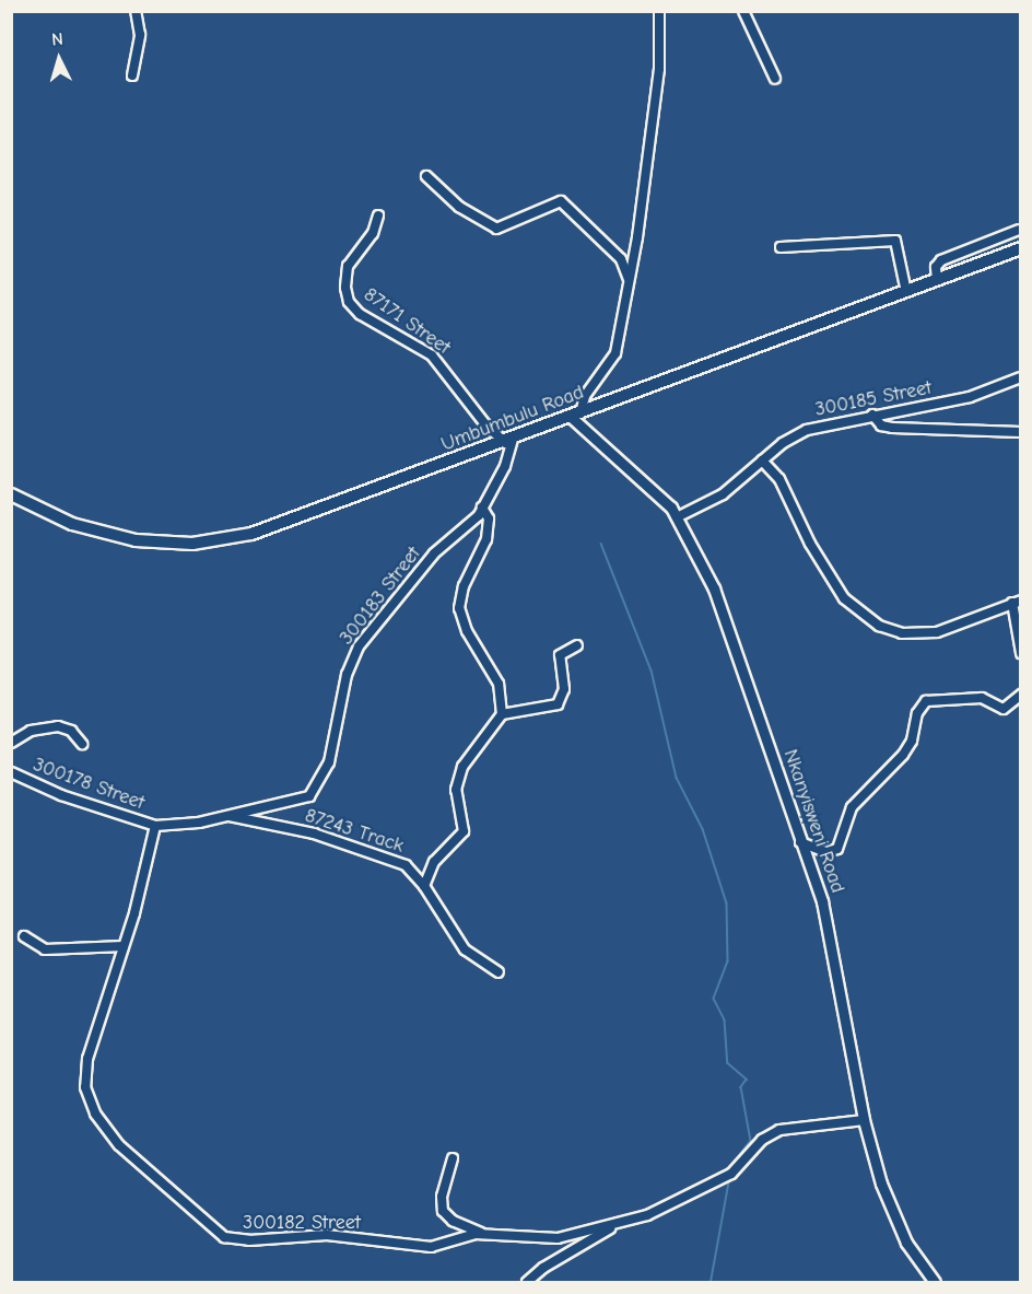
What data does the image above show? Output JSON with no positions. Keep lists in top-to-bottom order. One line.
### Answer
{"streets":{"main road":["Umbumbulu Road"],"street":["87171 Street","300185 Street","300183 Street","300178 Street","Nkanyisweni Road","87243 Track","300182 Street"]},"crossings":[["87171 Street","Umbumbulu Road"],["300185 Street","Nkanyisweni Road"],["Umbumbulu Road","Nkanyisweni Road"],["300183 Street","300178 Street"],["300183 Street","87243 Track"],["300183 Street","300182 Street"],["300178 Street","300182 Street"],["Nkanyisweni Road","300182 Street"]],"north":"top"}
